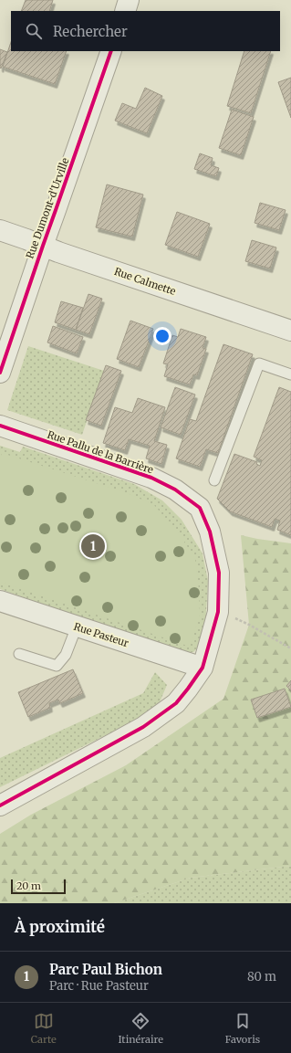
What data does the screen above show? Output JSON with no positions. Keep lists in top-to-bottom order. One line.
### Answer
{"streets":{"street":["Rue Dumont-d'Urville","Rue Calmette","Rue Pallu de la Barrière","Rue Pasteur"]},"crossings":[["Rue Dumont-d'Urville","Rue Calmette"],["Rue Pallu de la Barrière","Rue Pasteur"]],"scale_bar":"20 m","page":{"search":"Rechercher","pins":"1","scale":"20 m","heading":"À proximité","list":[{"mark":"1","name":"Parc Paul Bichon","note":"Parc · Rue Pasteur","value":"80 m"}],"nav":["Carte","Itinéraire","Favoris"]}}
